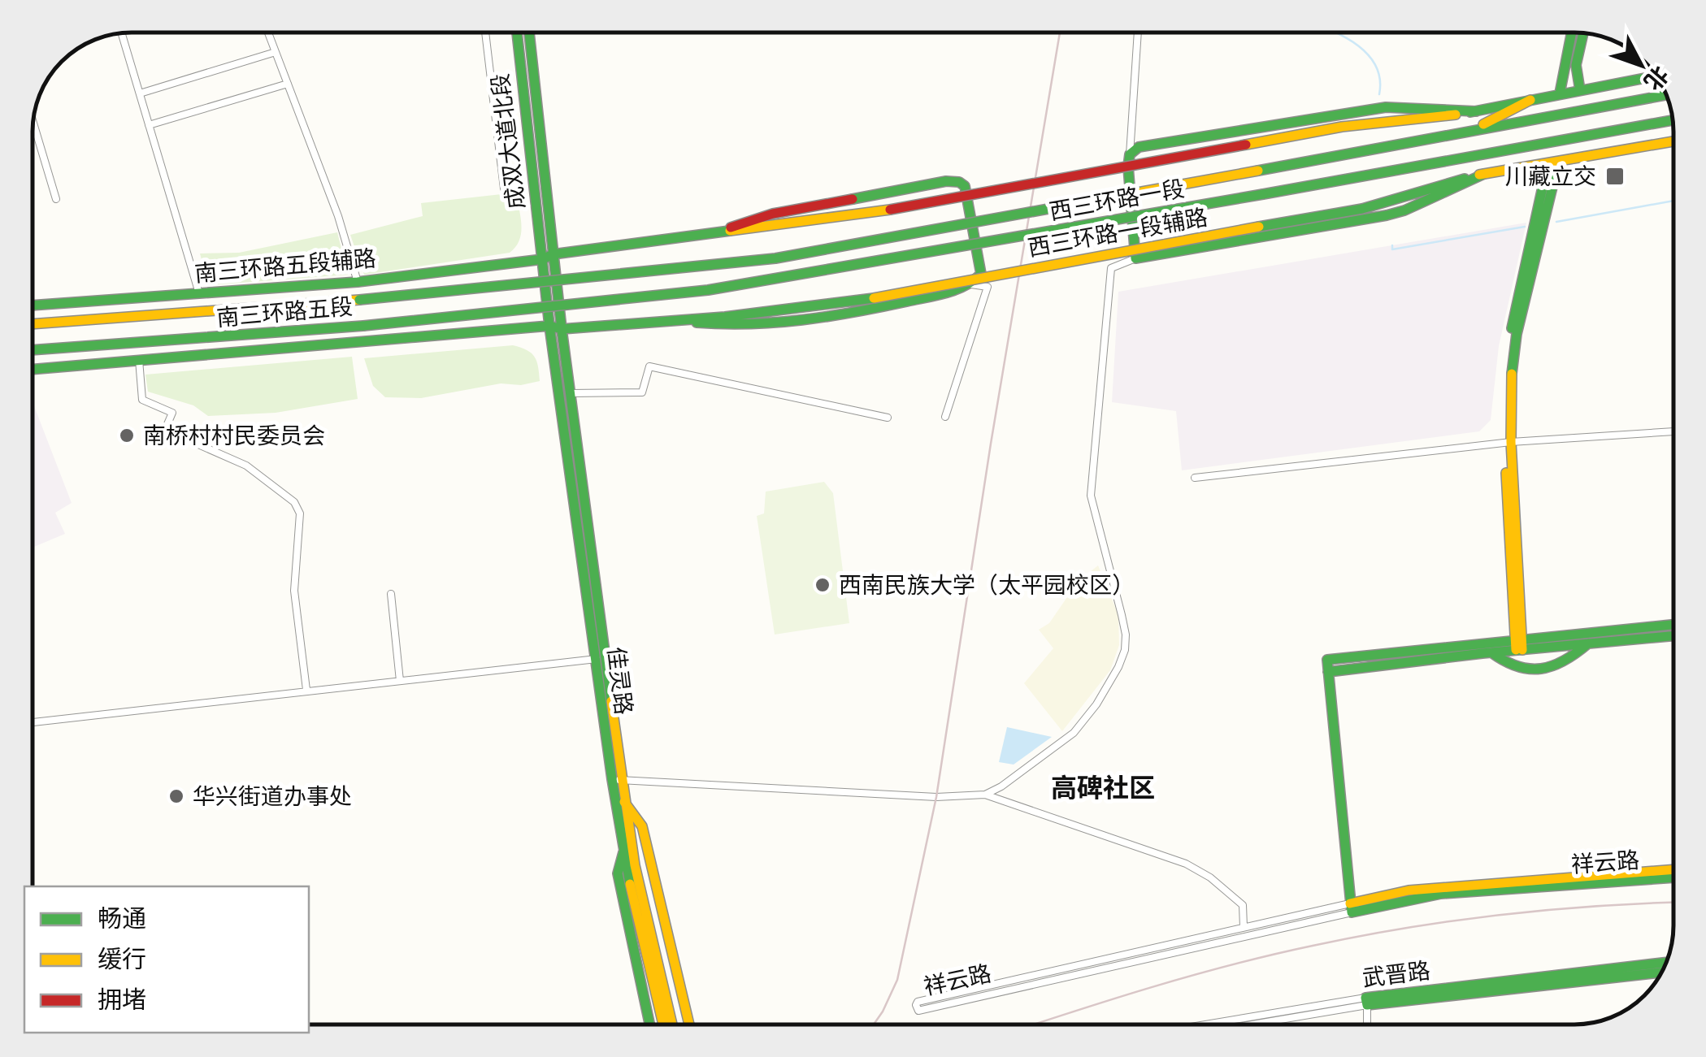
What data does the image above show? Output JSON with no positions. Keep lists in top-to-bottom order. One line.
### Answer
{"streets":{"main road":["成双大道北段","西三环路一段","西三环路一段辅路","南三环路五段辅路","南三环路五段","佳灵路","祥云路","武晋路"]},"crossings":[["成双大道北段","南三环路五段辅路"],["成双大道北段","佳灵路"],["西三环路一段","南三环路五段"],["西三环路一段辅路","佳灵路"],["南三环路五段辅路","佳灵路"]],"districts":["高碑社区"],"places":{"transit":["川藏立交"],"other":["南桥村村民委员会","西南民族大学（太平园校区）","华兴街道办事处"]},"legend":["畅通","缓行","拥堵"],"north":"bottom right"}
